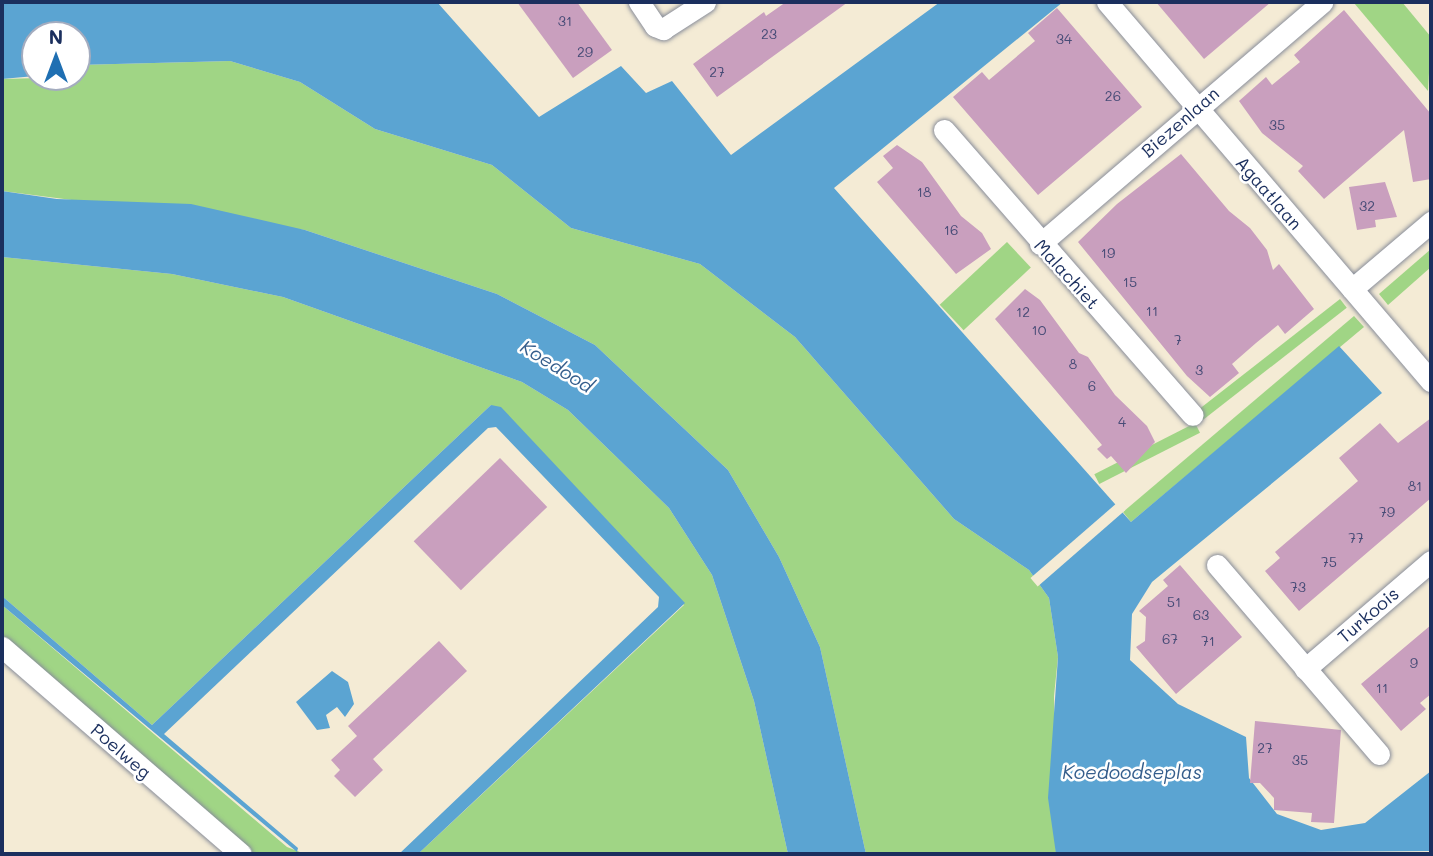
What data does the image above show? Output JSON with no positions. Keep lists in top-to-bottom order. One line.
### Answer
{"streets":{"street":["Biezenlaan","Agaatlaan","Malachiet","Turkoois","Poelweg"]},"crossings":[["Biezenlaan","Agaatlaan"],["Biezenlaan","Malachiet"]],"water":["Koedood","Koedoodseplas"],"house_numbers":["31","23","34","29","27","26","35","18","32","16","19","15","11","12","10","7","8","3","6","4","81","79","77","75","73","51","63","67","71","9","11","27","35"],"north":"top"}
